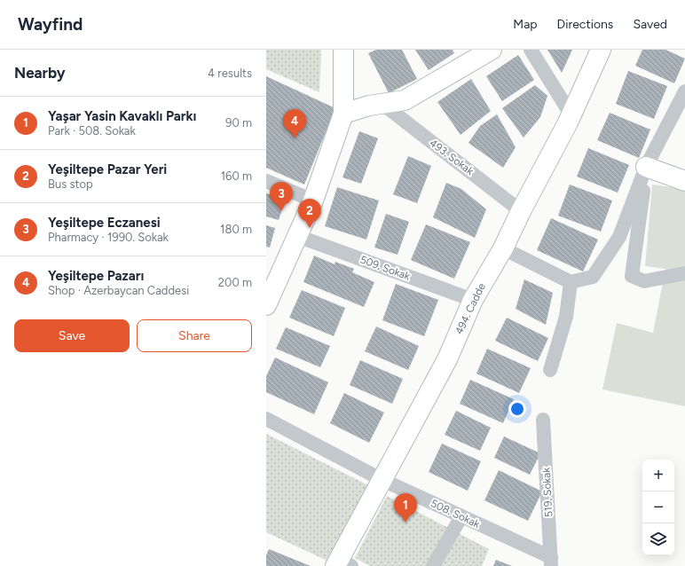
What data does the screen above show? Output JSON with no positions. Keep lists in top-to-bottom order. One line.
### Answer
{"streets":{"street":["493. Sokak","509. Sokak","494. Cadde","519. Sokak","508. Sokak"]},"crossings":[["493. Sokak","494. Cadde"],["509. Sokak","494. Cadde"],["494. Cadde","508. Sokak"],["519. Sokak","508. Sokak"]],"page":{"header":"Wayfind","nav":["Map","Directions","Saved"],"heading":["Nearby","4 results"],"list":[{"mark":"1","name":"Yaşar Yasin Kavaklı Parkı","note":"Park · 508. Sokak","value":"90 m"},{"mark":"2","name":"Yeşiltepe Pazar Yeri","note":"Bus stop","value":"160 m"},{"mark":"3","name":"Yeşiltepe Eczanesi","note":"Pharmacy · 1990. Sokak","value":"180 m"},{"mark":"4","name":"Yeşiltepe Pazarı","note":"Shop · Azerbaycan Caddesi","value":"200 m"}],"pins":["4","3","2","1"],"buttons":["Save","Share"],"map_buttons":["+","−"]}}
